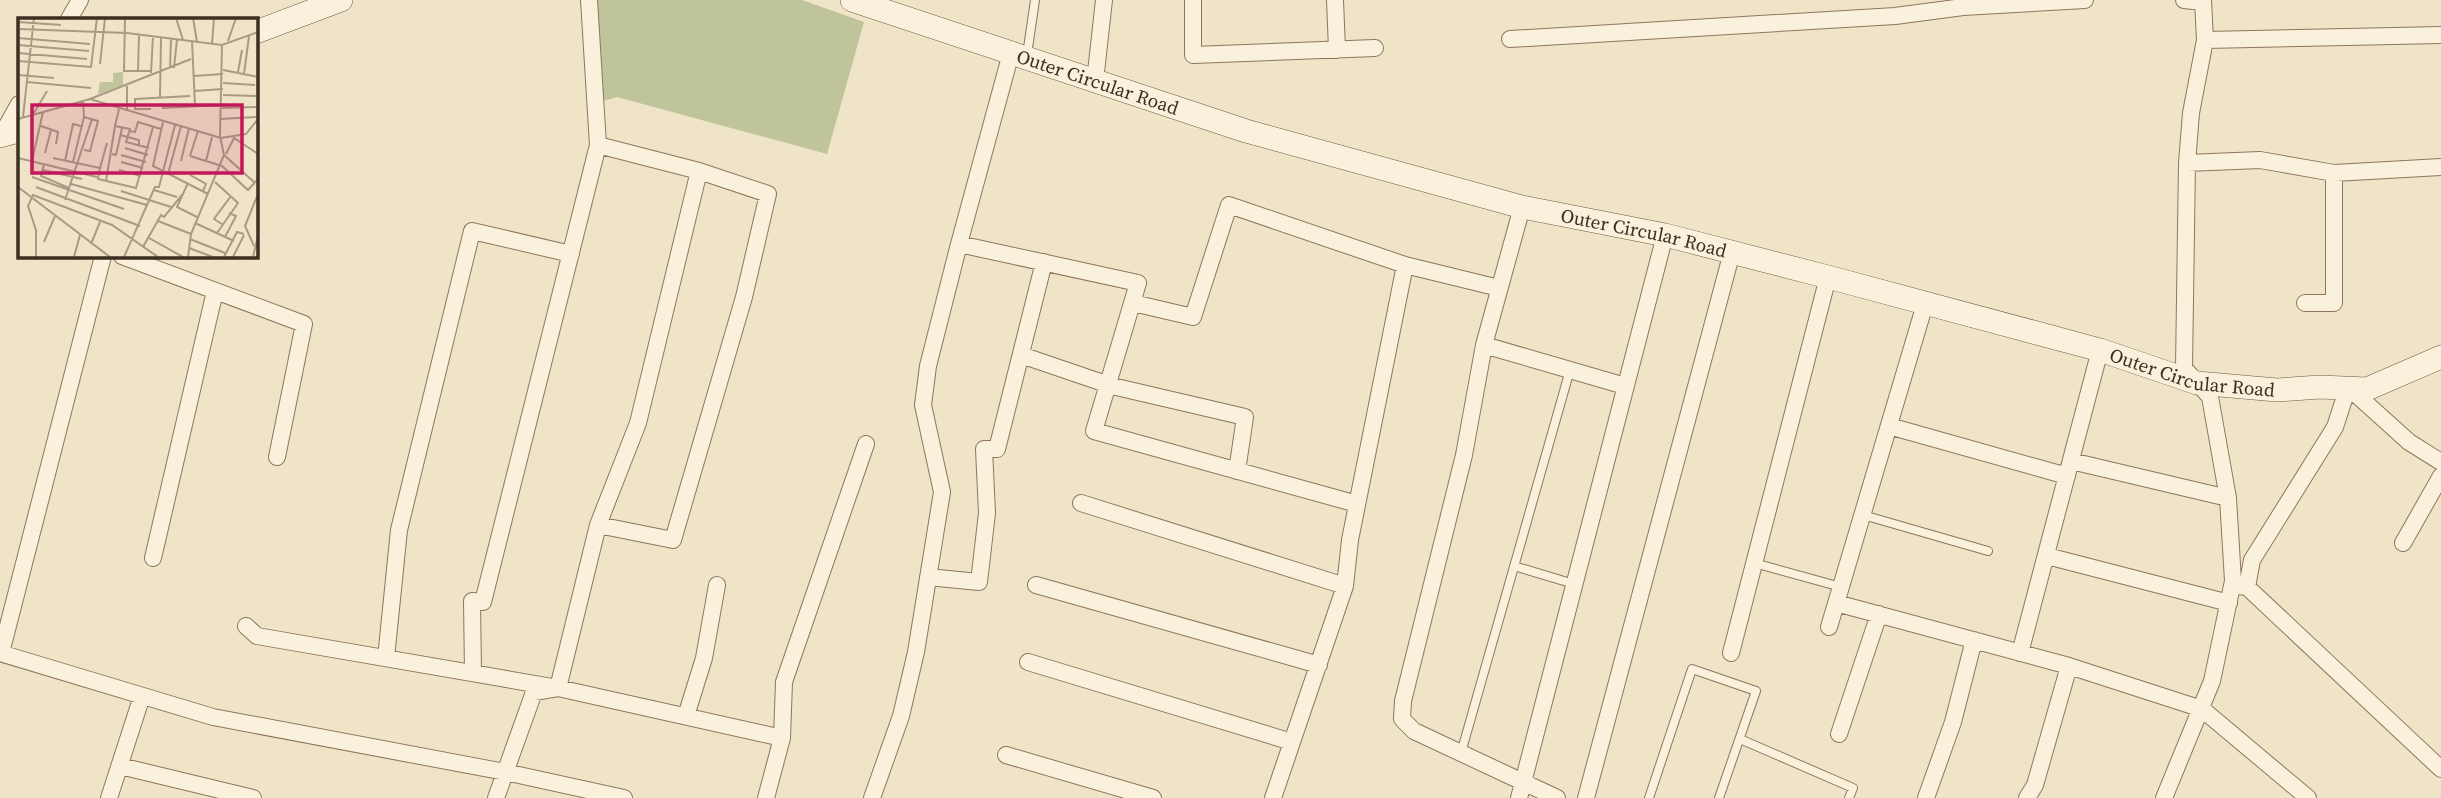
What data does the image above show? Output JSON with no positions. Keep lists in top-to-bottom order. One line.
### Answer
{"streets":{"main road":["Outer Circular Road"]}}
